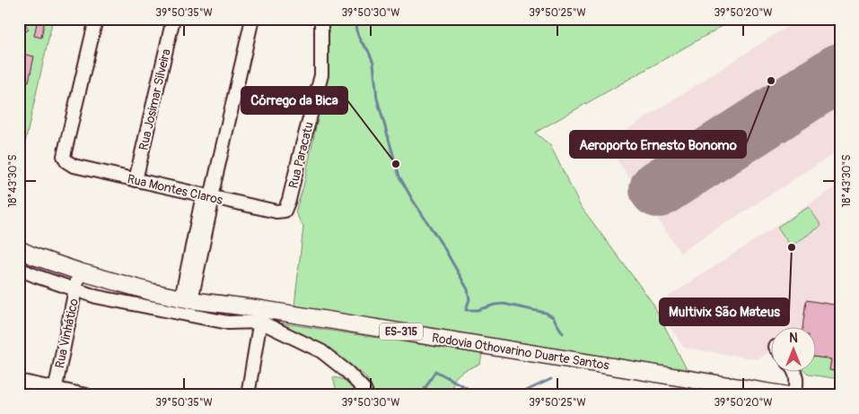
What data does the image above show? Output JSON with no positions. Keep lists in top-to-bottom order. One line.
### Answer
{"streets":{"main road":["ES-315","Rodovia Othovarino Duarte Santos"],"street":["Rua Josimar Silveira","Rua Paracatu","Rua Montes Claros","Rua Vinhático"]},"crossings":[["Rua Josimar Silveira","Rua Montes Claros"],["Rua Paracatu","Rua Montes Claros"],["Rua Vinhático","Rodovia Othovarino Duarte Santos"]],"places":["Aeroporto Ernesto Bonomo","Córrego da Bica","Multivix São Mateus"],"north":"top","coordinates":["39°50'35\"W","39°50'30\"W","39°50'25\"W","39°50'20\"W","18°43'30\"S"]}
